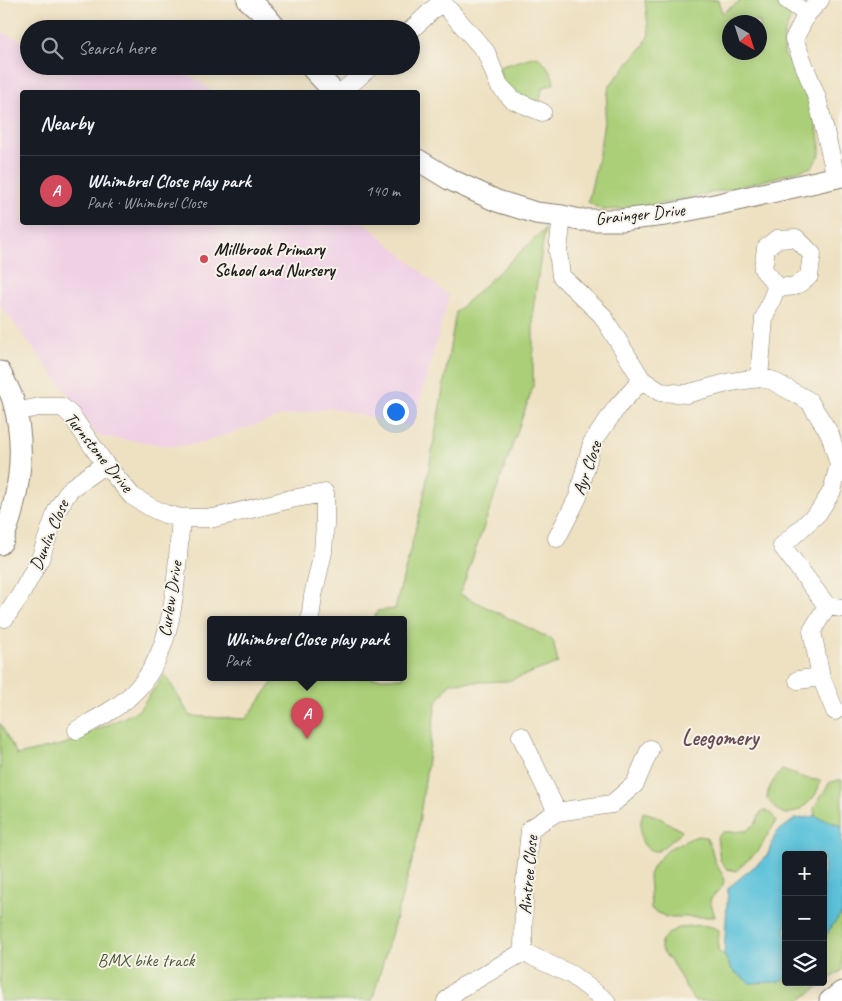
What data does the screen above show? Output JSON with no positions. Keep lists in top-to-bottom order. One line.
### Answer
{"streets":{"street":["Grainger Drive","Turnstone Drive","Ayr Close","Dunlin Close","Curlew Drive","Aintree Close"]},"crossings":[["Turnstone Drive","Dunlin Close"],["Turnstone Drive","Curlew Drive"]],"districts":["Leegomery"],"parks":["BMX bike track"],"places":["Millbrook Primary School and Nursery"],"north":"bottom right","page":{"search":"Search here","heading":"Nearby","list":[{"mark":"A","name":"Whimbrel Close play park","note":"Park · Whimbrel Close","value":"140 m"}],"popup":["Whimbrel Close play park","Park"],"pins":"A","map_buttons":["+","−"]}}
